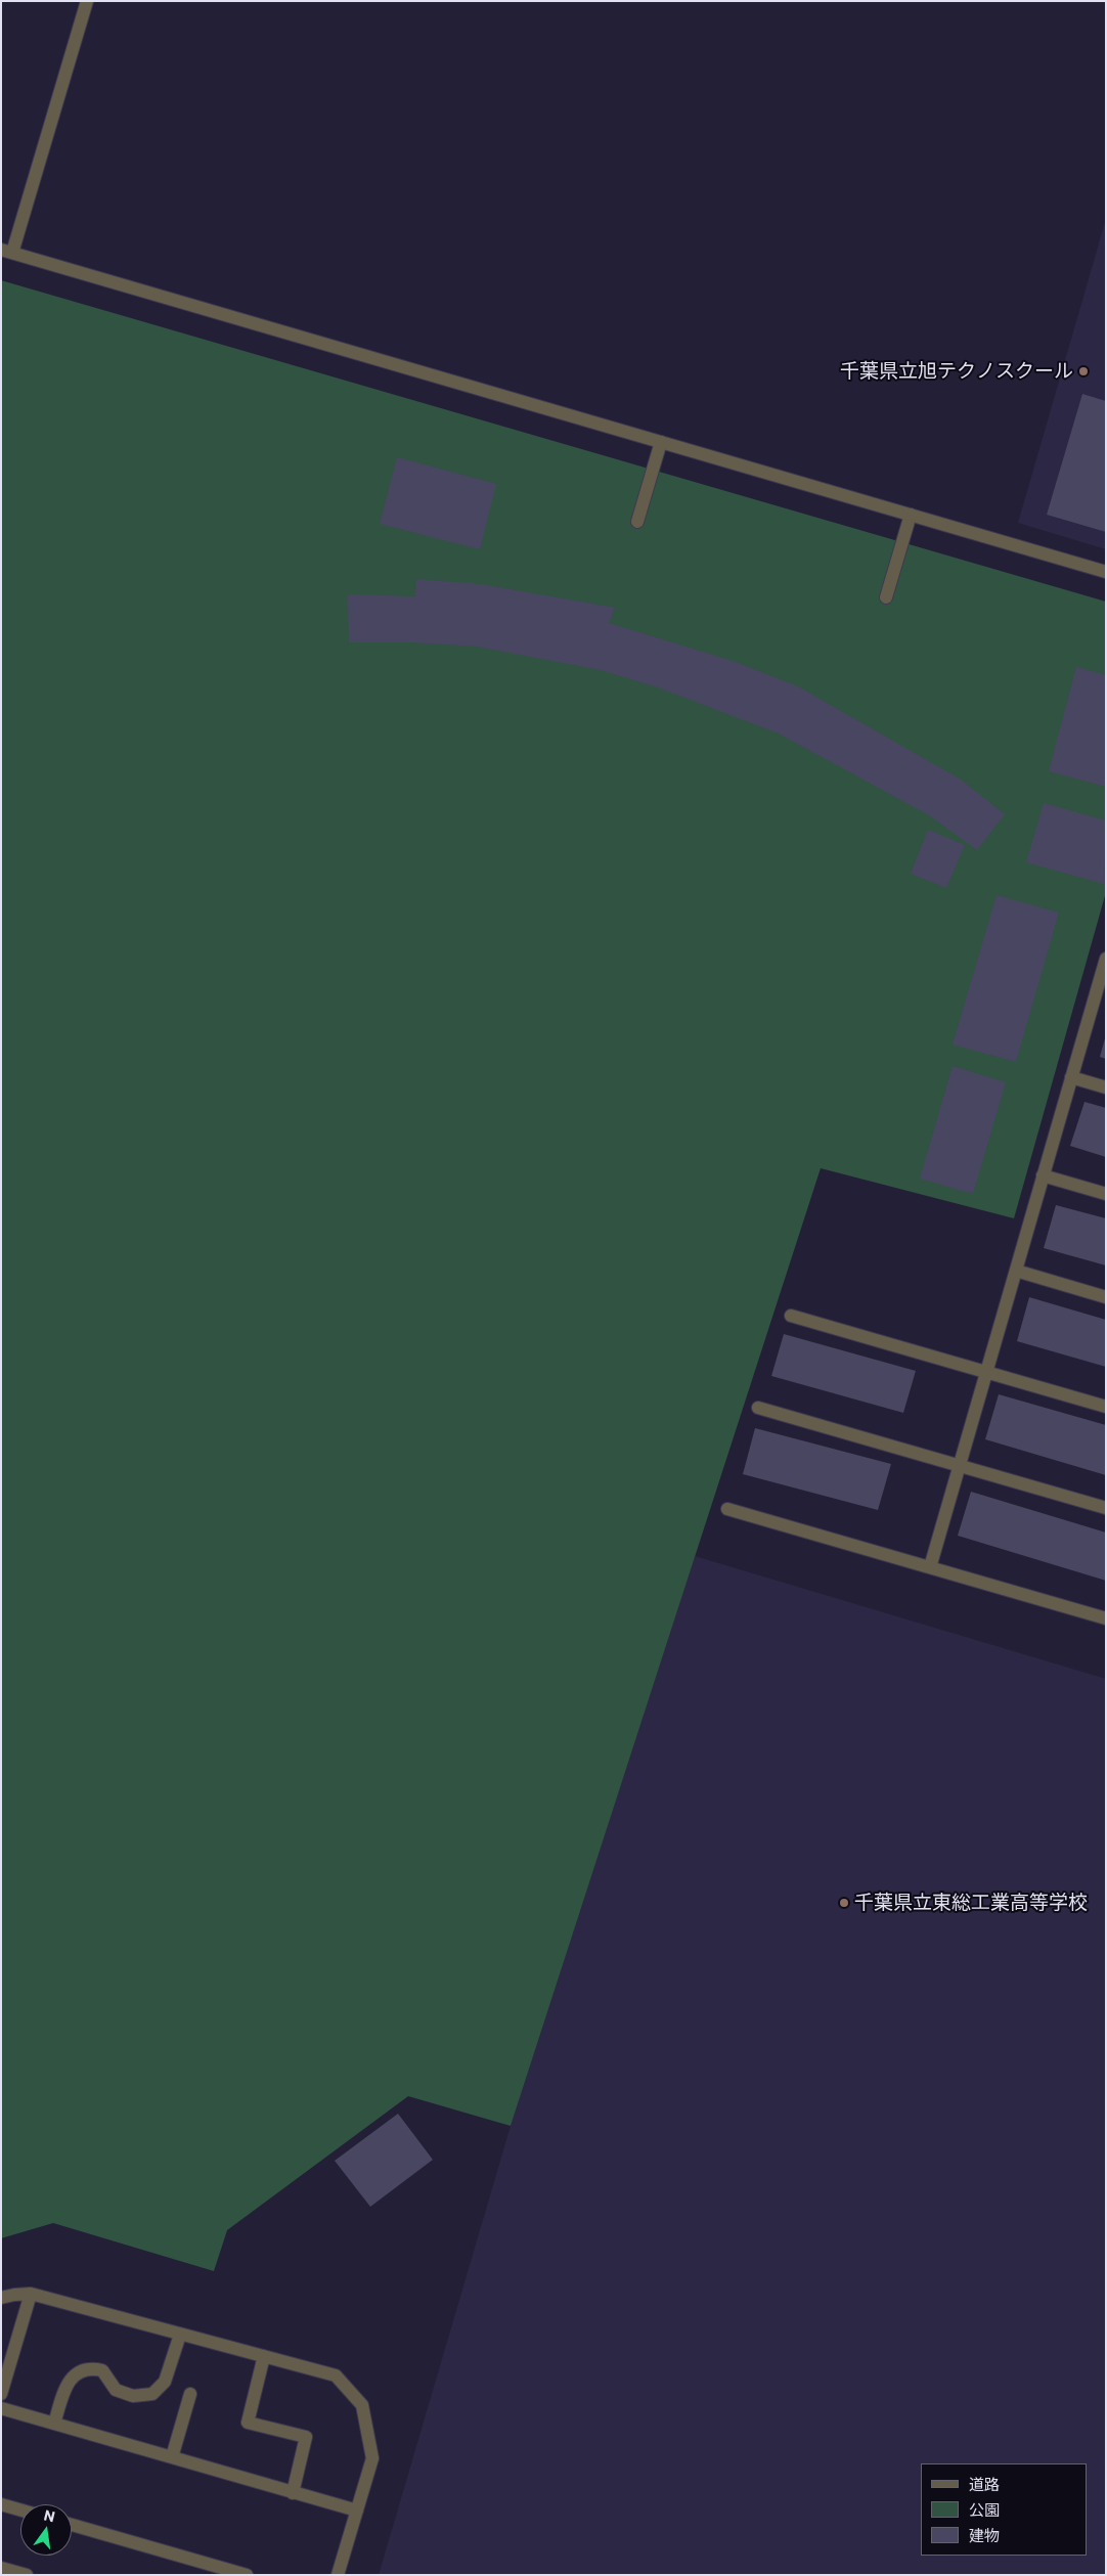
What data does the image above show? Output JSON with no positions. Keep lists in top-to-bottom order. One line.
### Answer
{"places":["千葉県立旭テクノスクール","千葉県立東総工業高等学校"],"legend":["道路","公園","建物"],"north":"top"}
